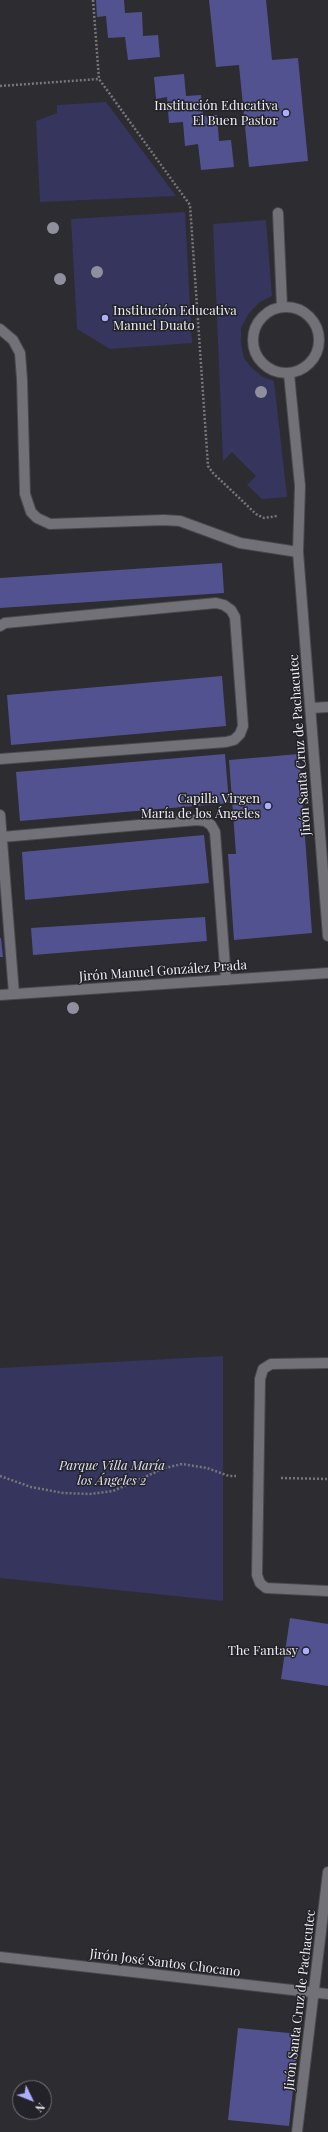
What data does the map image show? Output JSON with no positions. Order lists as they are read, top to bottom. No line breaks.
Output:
{"streets":{"street":["Jirón Santa Cruz de Pachacutec","Jirón Manuel González Prada","Jirón José Santos Chocano"]},"crossings":[["Jirón Santa Cruz de Pachacutec","Jirón José Santos Chocano"]],"parks":["Parque Villa María los Ángeles 2"],"places":["Institución Educativa El Buen Pastor","Institución Educativa Manuel Duato","Capilla Virgen María de los Ángeles","The Fantasy"],"north":"bottom right"}
